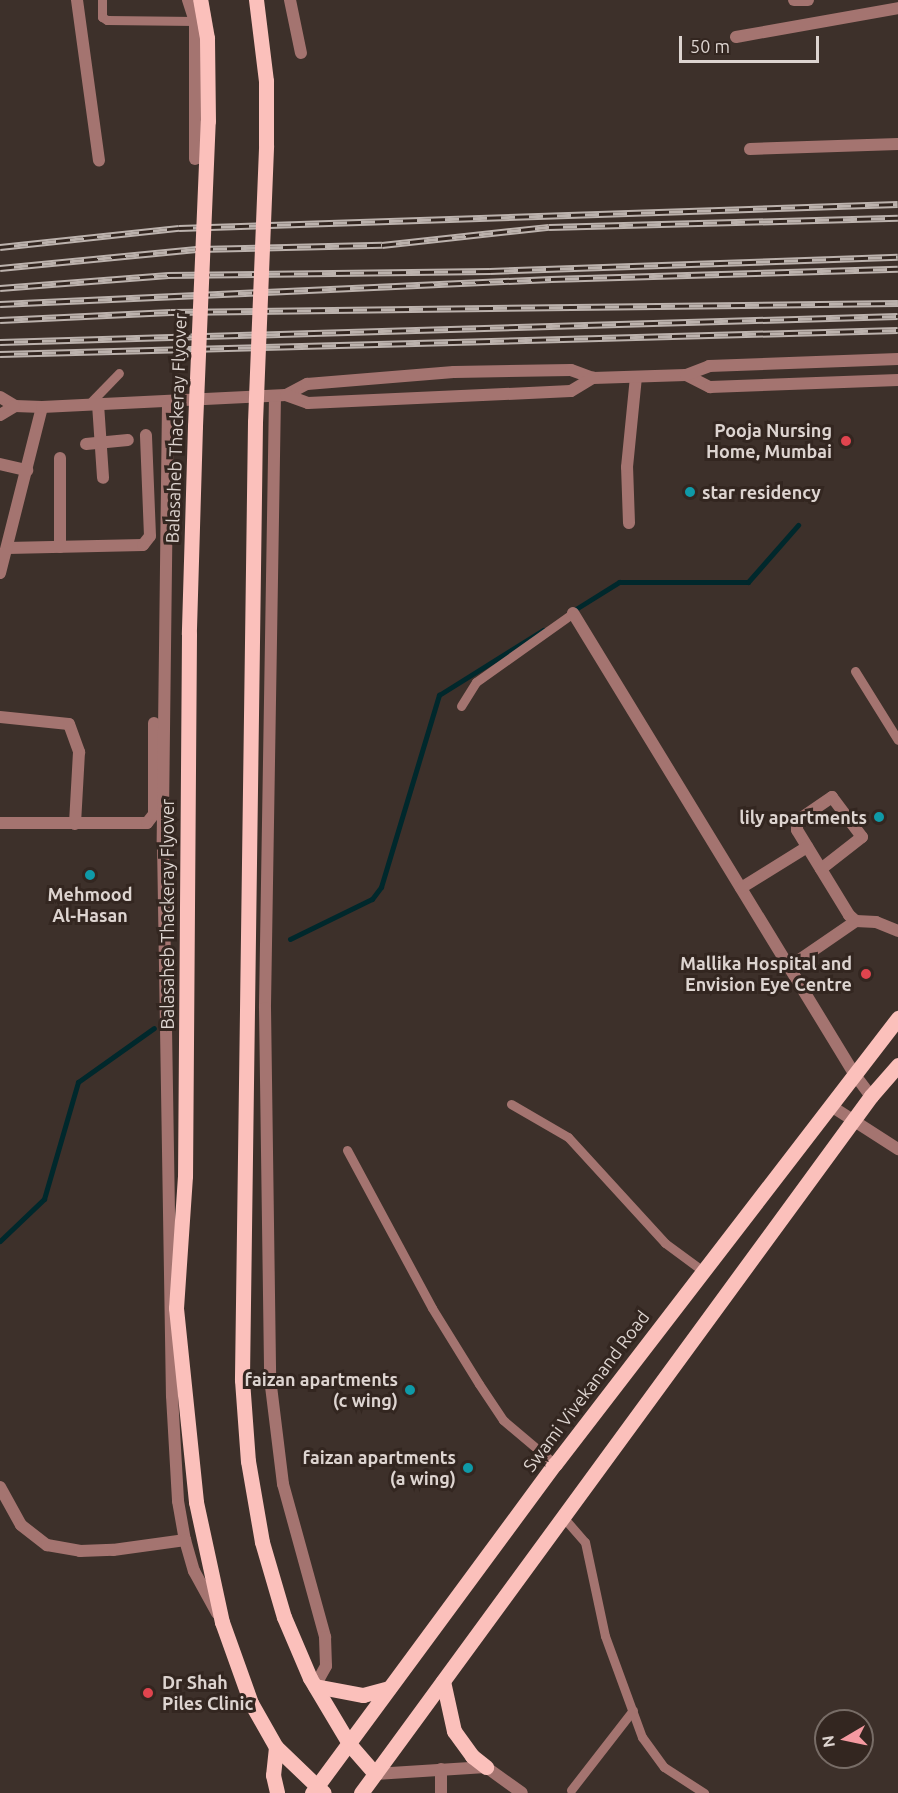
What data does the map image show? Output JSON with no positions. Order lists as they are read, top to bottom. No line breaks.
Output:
{"streets":{"main road":["Balasaheb Thackeray Flyover","Swami Vivekanand Road"]},"crossings":[["Balasaheb Thackeray Flyover","Swami Vivekanand Road"]],"places":["Pooja Nursing Home, Mumbai","star residency","lily apartments","Mehmood Al-Hasan","Mallika Hospital and Envision Eye Centre","faizan apartments (c wing)","faizan apartments (a wing)","Dr Shah Piles Clinic"],"scale_bar":"50 m","north":"left"}
